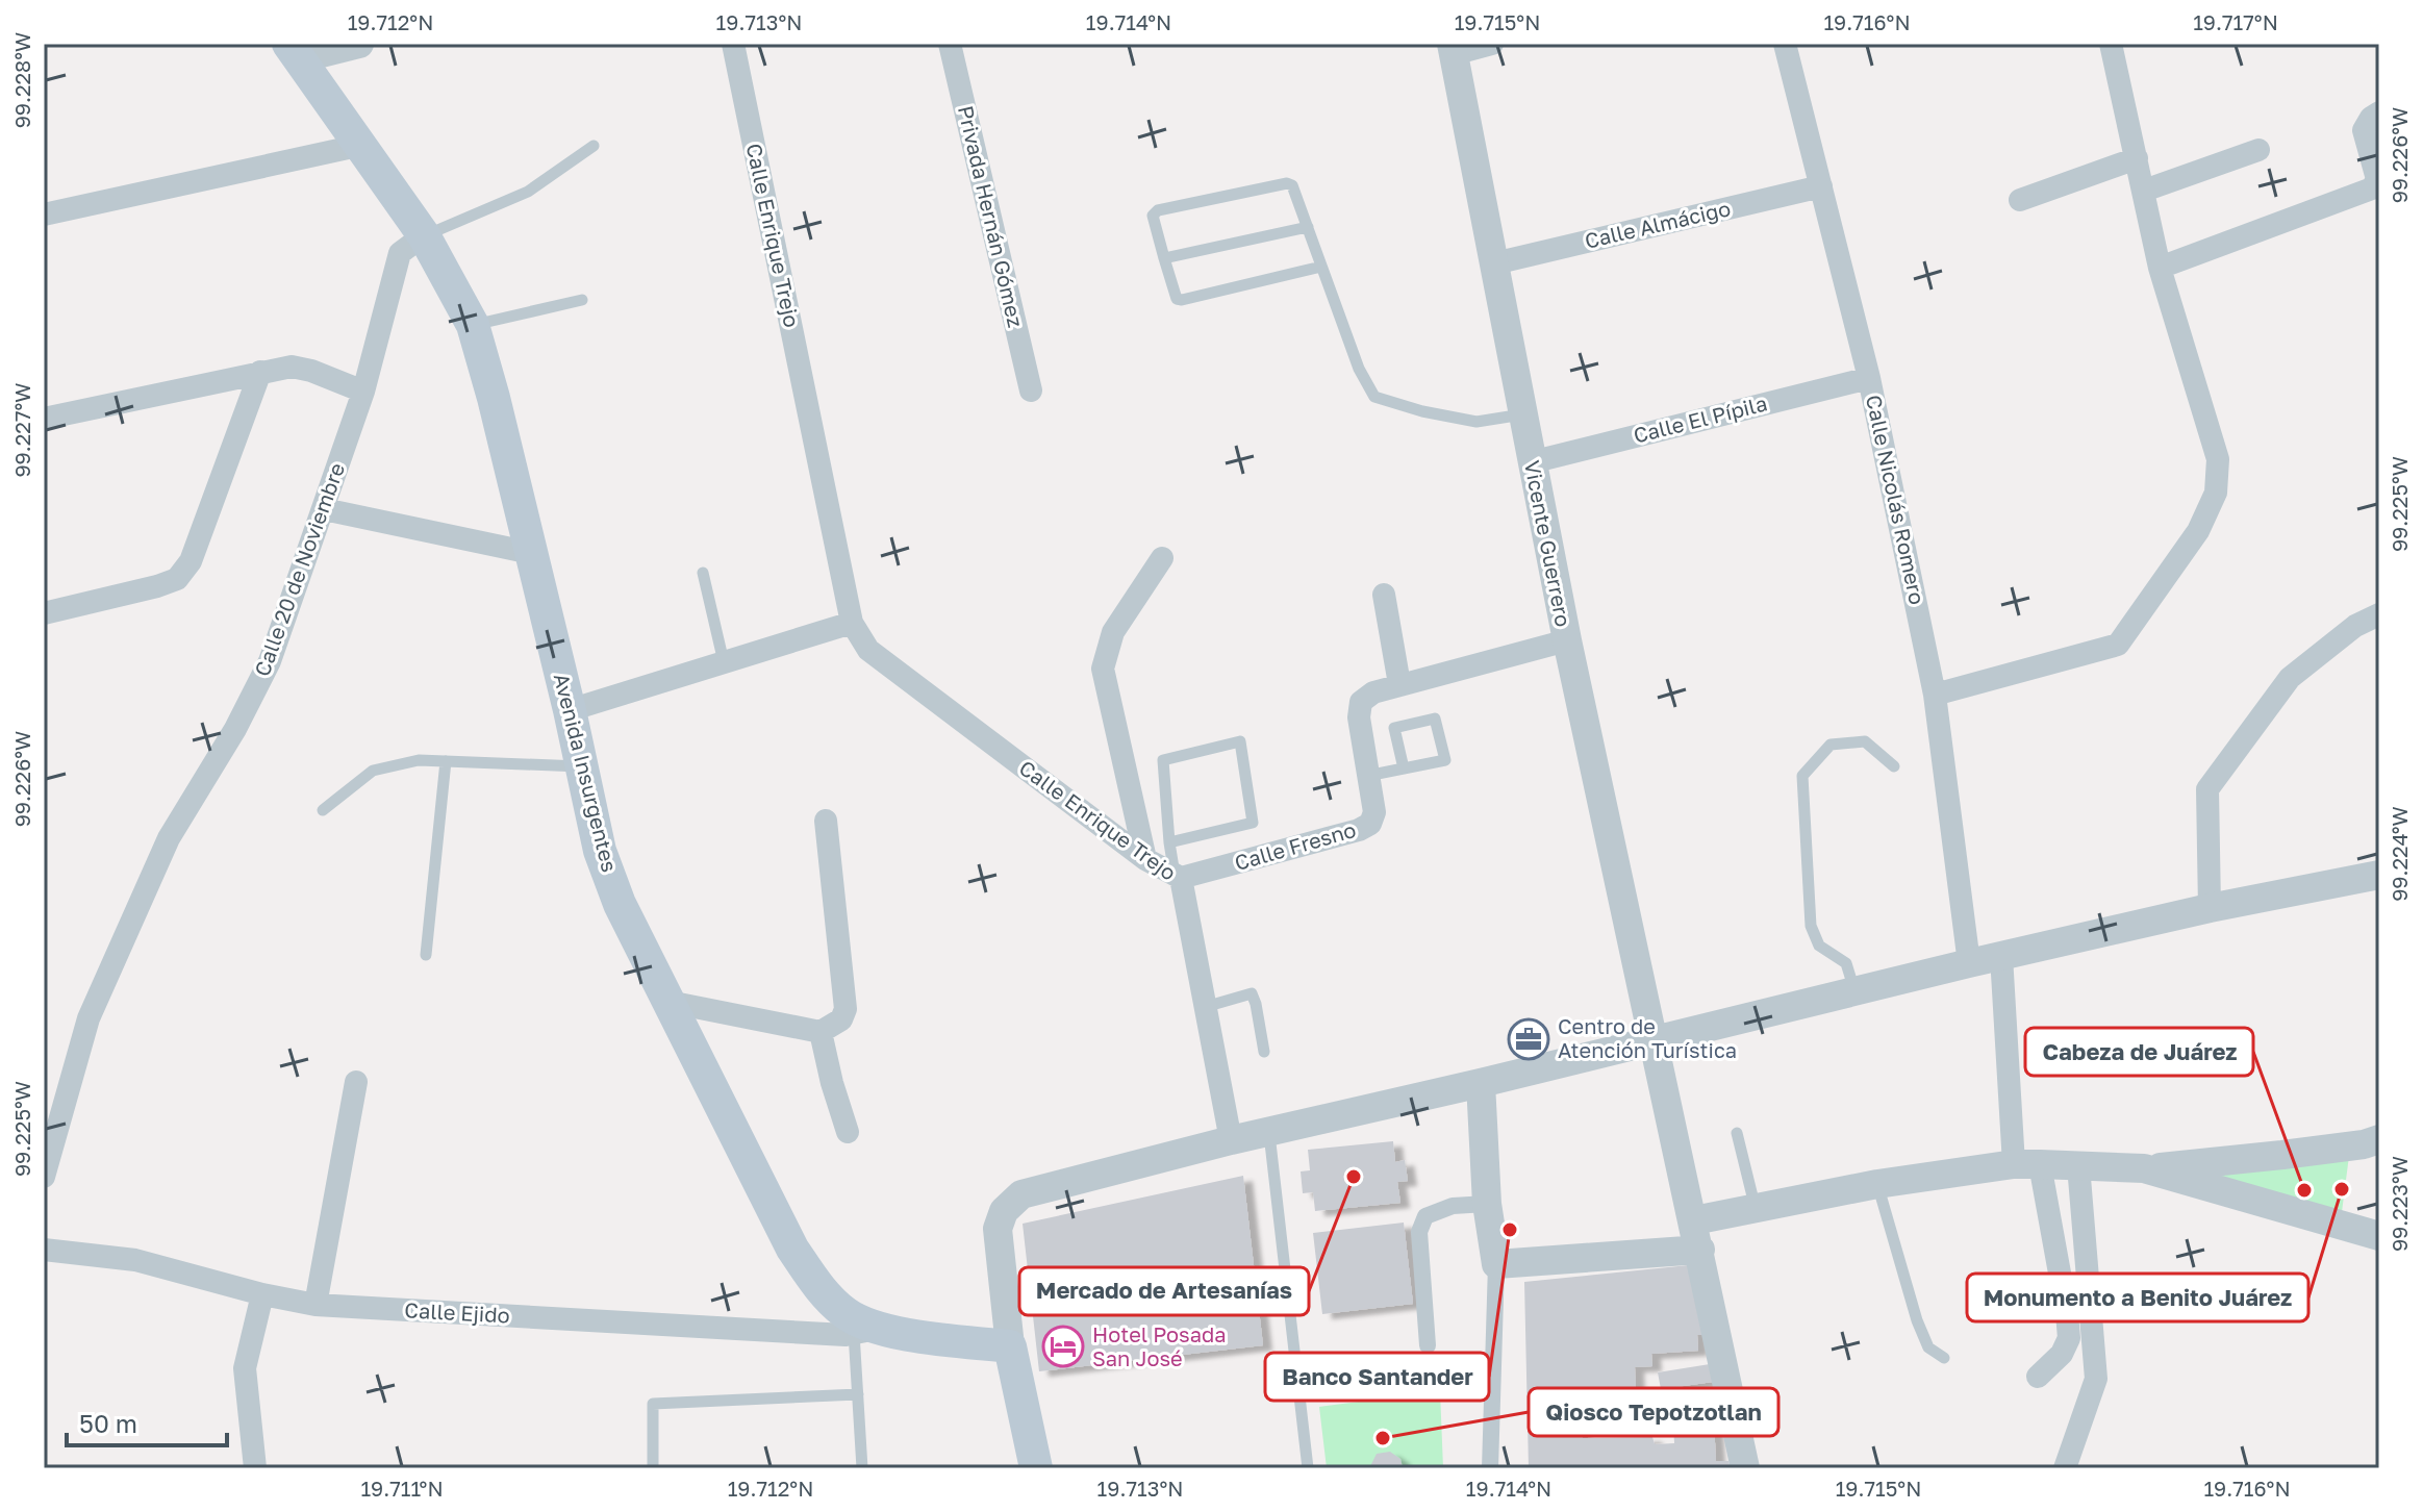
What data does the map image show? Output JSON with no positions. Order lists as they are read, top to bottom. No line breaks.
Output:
{"streets":{"main road":["Avenida Insurgentes"],"street":["Privada Hernán Gómez","Calle Almácigo","Calle Enrique Trejo","Calle El Pípila","Calle Nicolás Romero","Vicente Guerrero","Calle 20 de Noviembre","Calle Fresno","Calle Ejido"]},"crossings":[["Calle Almácigo","Calle Nicolás Romero"],["Calle Almácigo","Vicente Guerrero"],["Calle Enrique Trejo","Calle Fresno"],["Calle El Pípila","Calle Nicolás Romero"],["Calle El Pípila","Vicente Guerrero"],["Vicente Guerrero","Calle Fresno"],["Calle 20 de Noviembre","Avenida Insurgentes"],["Avenida Insurgentes","Calle Ejido"]],"places":{"office":["Centro de Atención Turística"],"other":["Mercado de Artesanías","Monumento a Benito Juárez","Cabeza de Juárez","Banco Santander","Qiosco Tepotzotlan"],"hotel":["Hotel Posada San José"]},"scale_bar":"50 m","coordinates":["19.712°N","19.713°N","19.714°N","19.715°N","19.716°N","19.717°N","99.228°W","99.226°W","99.227°W","99.225°W","99.224°W","99.223°W","19.711°N"]}
